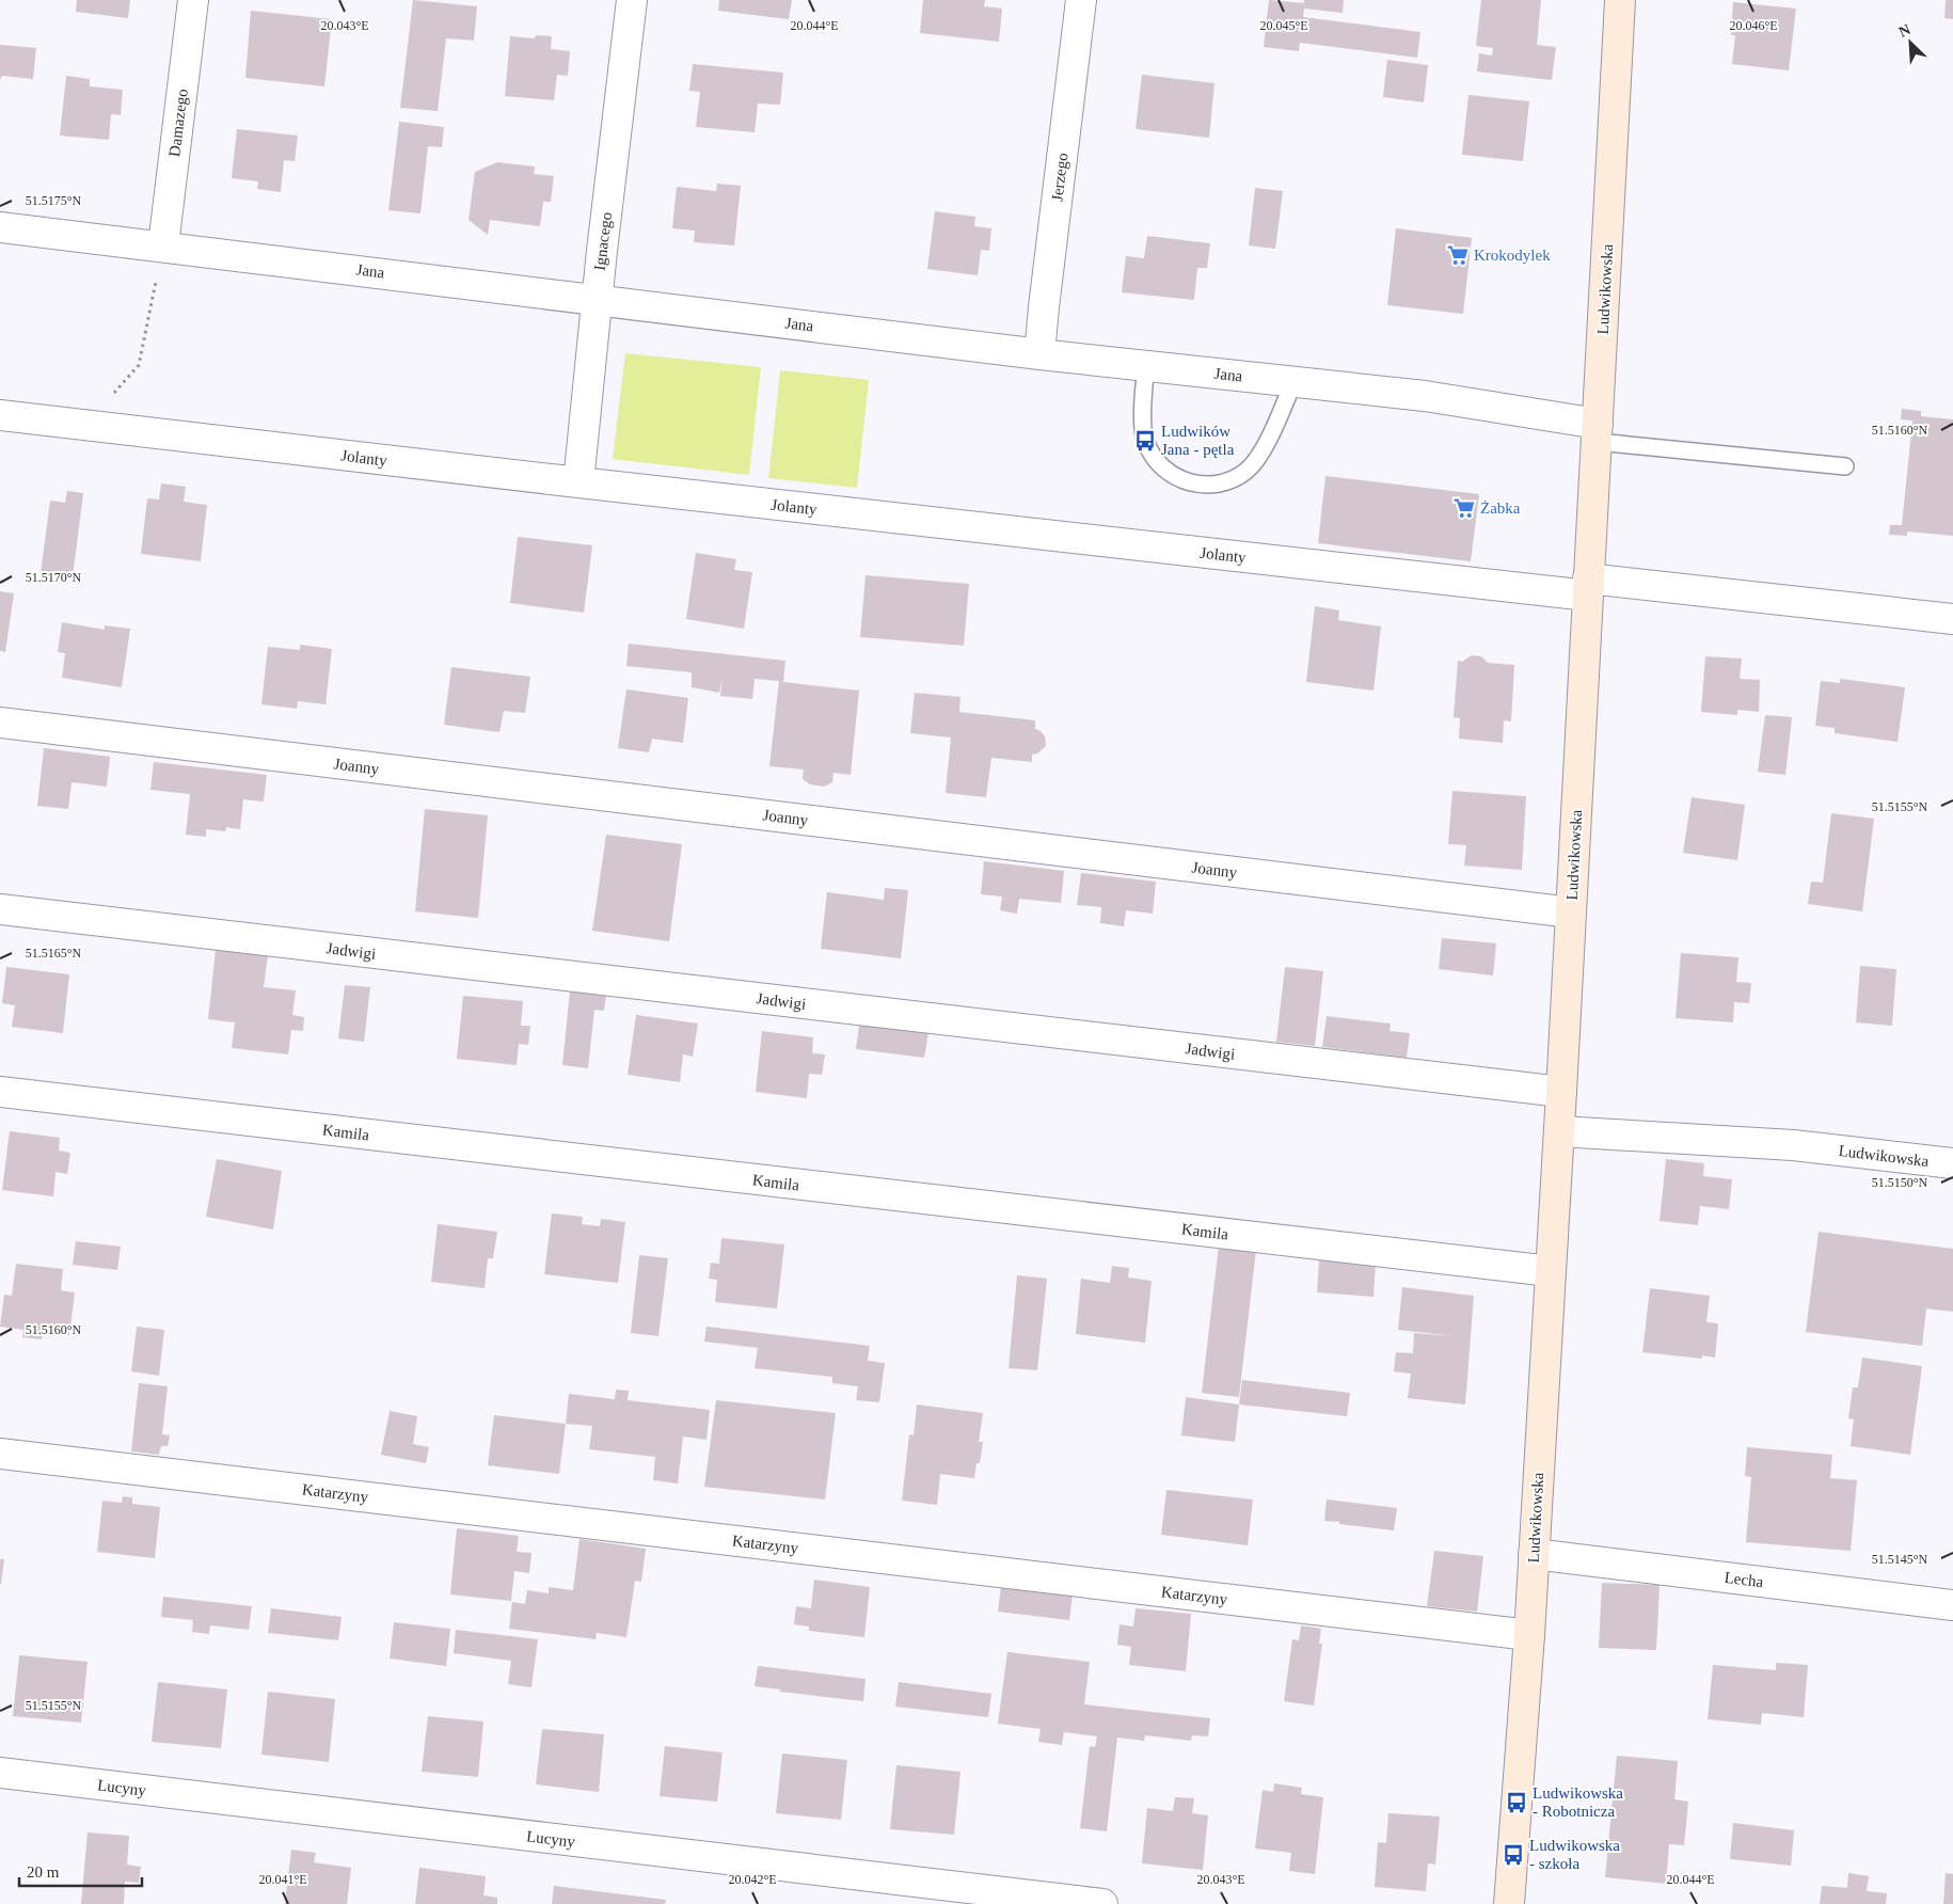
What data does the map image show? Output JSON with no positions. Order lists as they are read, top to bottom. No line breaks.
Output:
{"streets":{"street":["Damazego","Jerzego","Ignacego","Jana","Ludwikowska","Jolanty","Joanny","Jadwigi","Kamila","Katarzyny","Lecha","Lucyny"]},"crossings":[["Damazego","Jana"],["Jerzego","Jana"],["Ignacego","Jana"],["Ignacego","Jolanty"],["Jana","Ludwikowska"],["Ludwikowska","Jolanty"],["Ludwikowska","Joanny"],["Ludwikowska","Jadwigi"],["Ludwikowska","Kamila"],["Ludwikowska","Katarzyny"],["Ludwikowska","Lecha"]],"places":{"supermarket":["Krokodylek","Żabka"],"bus stop":["Ludwików Jana - pętla","Ludwikowska - Robotnicza","Ludwikowska - szkoła"]},"scale_bar":"20 m","north":"top left","coordinates":["20.043°E","20.044°E","20.045°E","20.046°E","51.5175°N","51.5160°N","51.5170°N","51.5155°N","51.5165°N","51.5150°N","51.5145°N","20.041°E","20.042°E"]}
